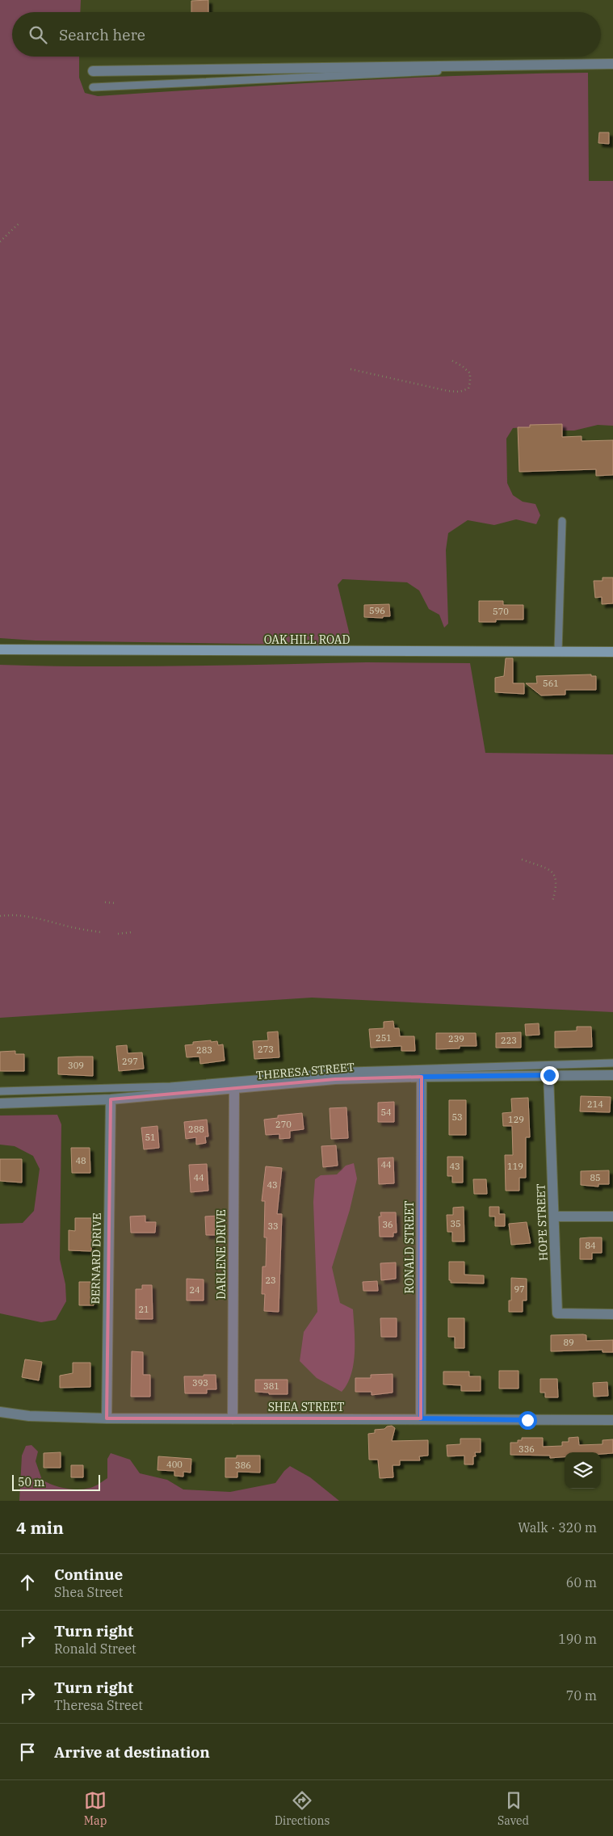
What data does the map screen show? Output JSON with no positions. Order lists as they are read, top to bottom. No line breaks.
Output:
{"streets":{"street":["OAK HILL ROAD","THERESA STREET","HOPE STREET","RONALD STREET","DARLENE DRIVE","BERNARD DRIVE","SHEA STREET"]},"crossings":[["THERESA STREET","HOPE STREET"],["THERESA STREET","RONALD STREET"],["THERESA STREET","DARLENE DRIVE"],["THERESA STREET","BERNARD DRIVE"],["RONALD STREET","SHEA STREET"],["DARLENE DRIVE","SHEA STREET"],["BERNARD DRIVE","SHEA STREET"]],"house_numbers":["596","570","561","251","239","223","273","283","297","309","214","54","53","129","270","288","51","48","44","43","119","44","85","43","35","36","33","84","23","97","24","21","89","393","381","336","400","386"],"scale_bar":"50 m","page":{"search":"Search here","scale":"50 m","heading":["4 min","Walk · 320 m"],"list":[["Continue","Shea Street","60 m"],["Turn right","Ronald Street","190 m"],["Turn right","Theresa Street","70 m"],"Arrive at destination"],"nav":["Map","Directions","Saved"]}}
